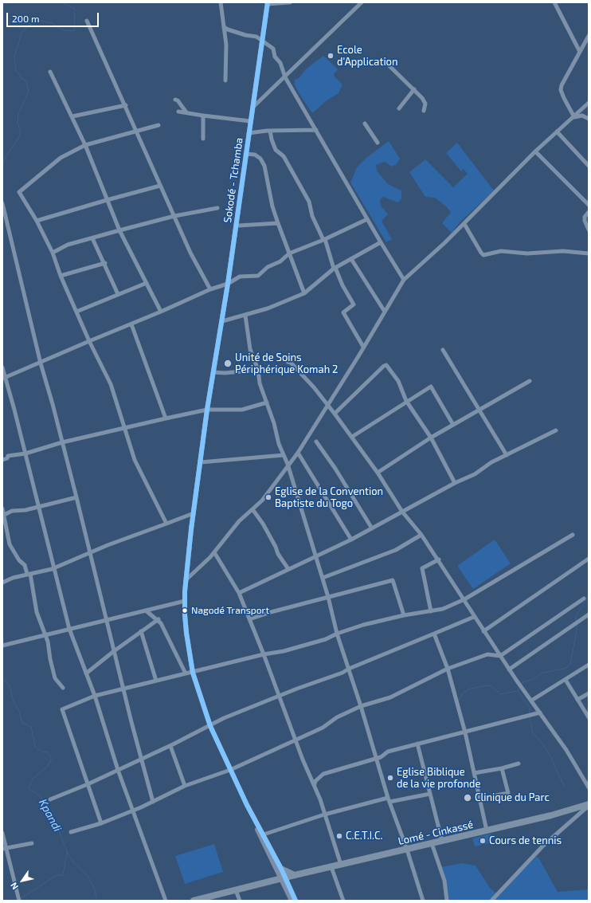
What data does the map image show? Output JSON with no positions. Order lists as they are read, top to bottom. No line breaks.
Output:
{"streets":{"highway":["Lomé - Cinkassé"],"main road":["Sokodé - Tchamba"]},"crossings":[["Sokodé - Tchamba","Lomé - Cinkassé"]],"water":["Kpandi"],"places":["Ecole d'Application","Unité de Soins Périphérique Komah 2","Eglise de la Convention Baptiste du Togo","Nagodé Transport","Eglise Biblique de la vie profonde","Clinique du Parc","C.E.T.I.C.","Cours de tennis"],"scale_bar":"200 m","north":"bottom left"}
